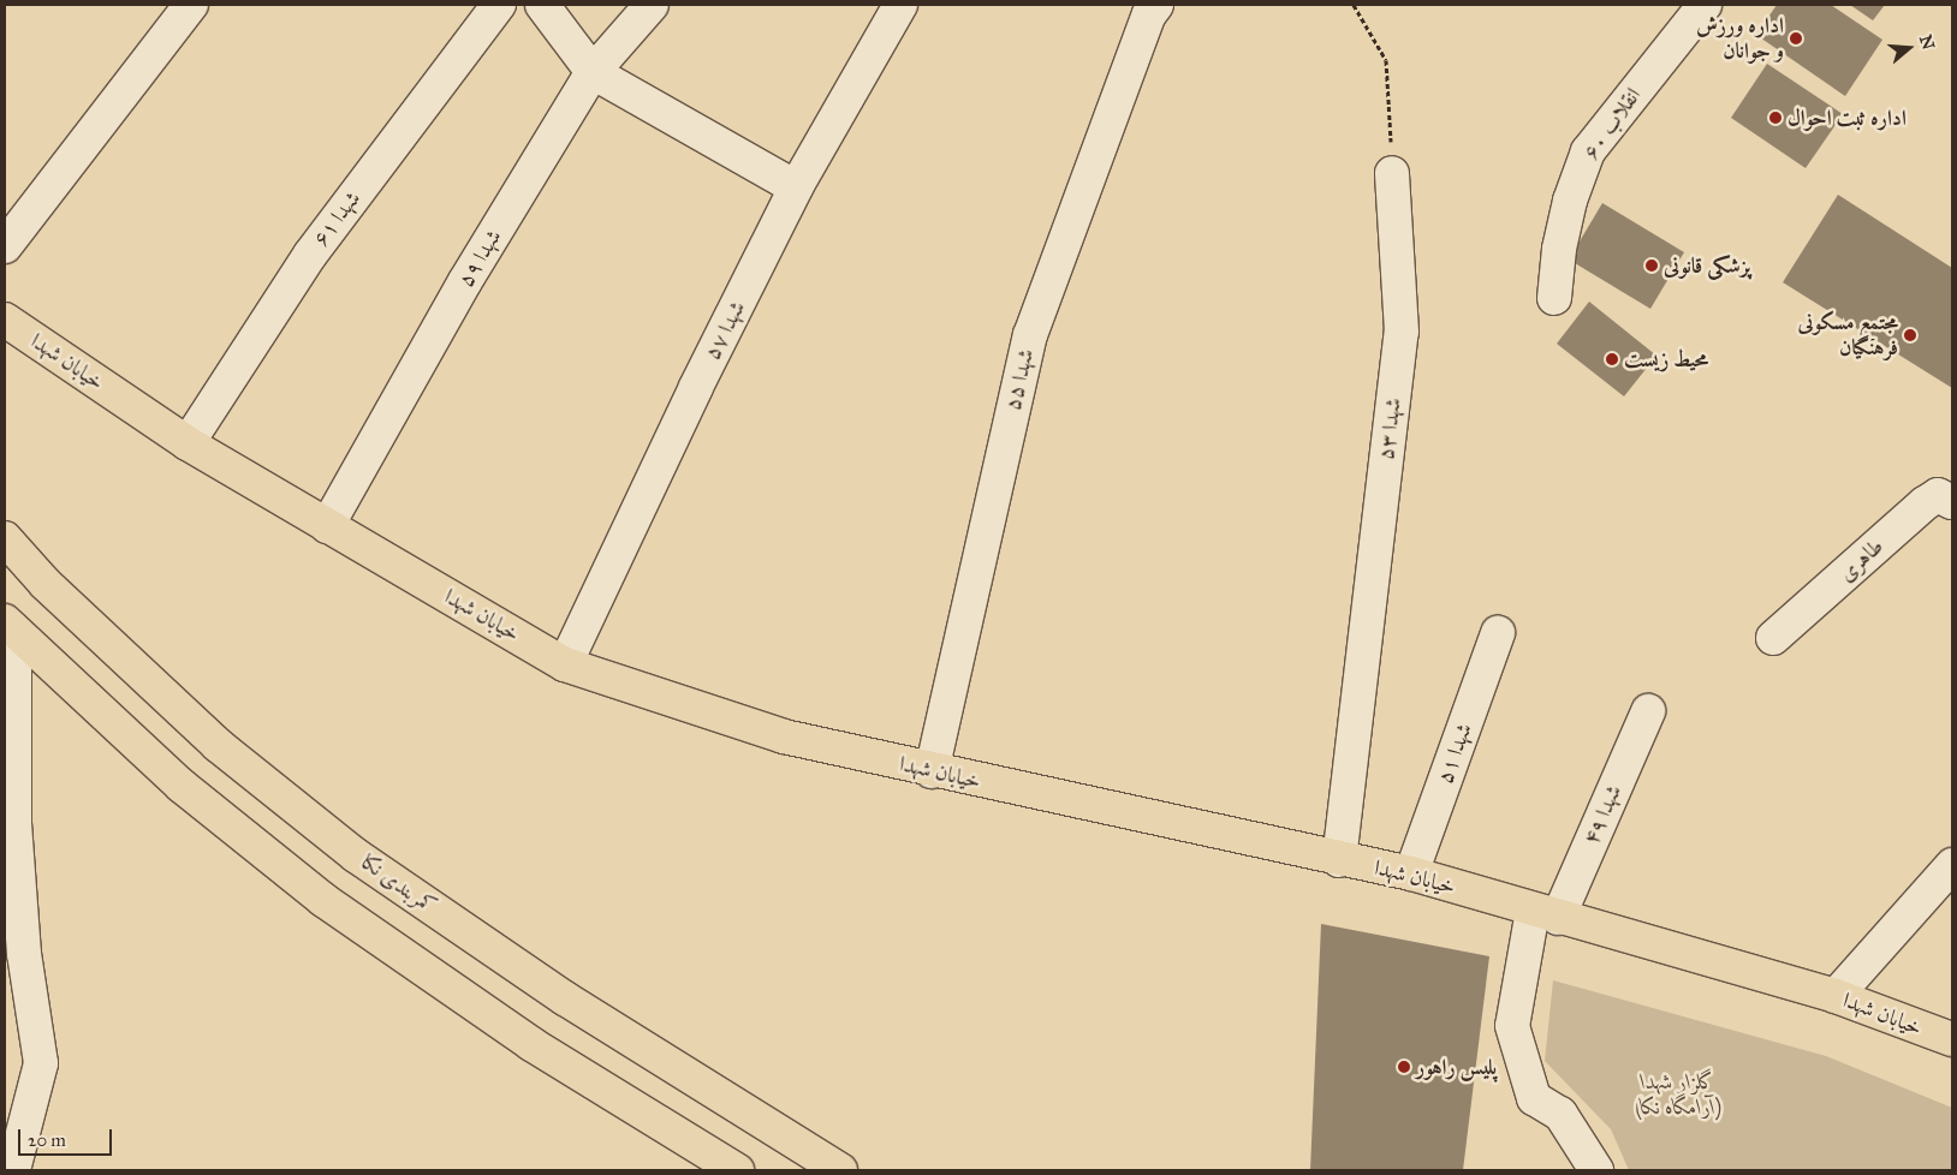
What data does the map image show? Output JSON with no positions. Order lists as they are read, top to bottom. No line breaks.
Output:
{"streets":{"main road":["خیابان شهدا","کمربندی نکا"],"street":["انقلاب ۶۰","شهدا ۶۱","شهدا ۵۹","شهدا ۵۷","شهدا ۵۵","شهدا ۵۳","طاهری","شهدا ۵۱","شهدا ۴۹"]},"crossings":[["شهدا ۶۱","خیابان شهدا"],["شهدا ۵۹","خیابان شهدا"],["شهدا ۵۷","خیابان شهدا"],["خیابان شهدا","شهدا ۵۵"],["خیابان شهدا","شهدا ۵۳"],["خیابان شهدا","شهدا ۵۱"],["خیابان شهدا","شهدا ۴۹"]],"parks":["گلزار شهدا (آرامگاه نکا)"],"places":["اداره ورزش و جوانان","اداره ثبت احوال","پزشکی قانونی","مجتمع مسکونی فرهنگیان","محیط زیست","پلیس راهور"],"scale_bar":"20 m","north":"right"}
